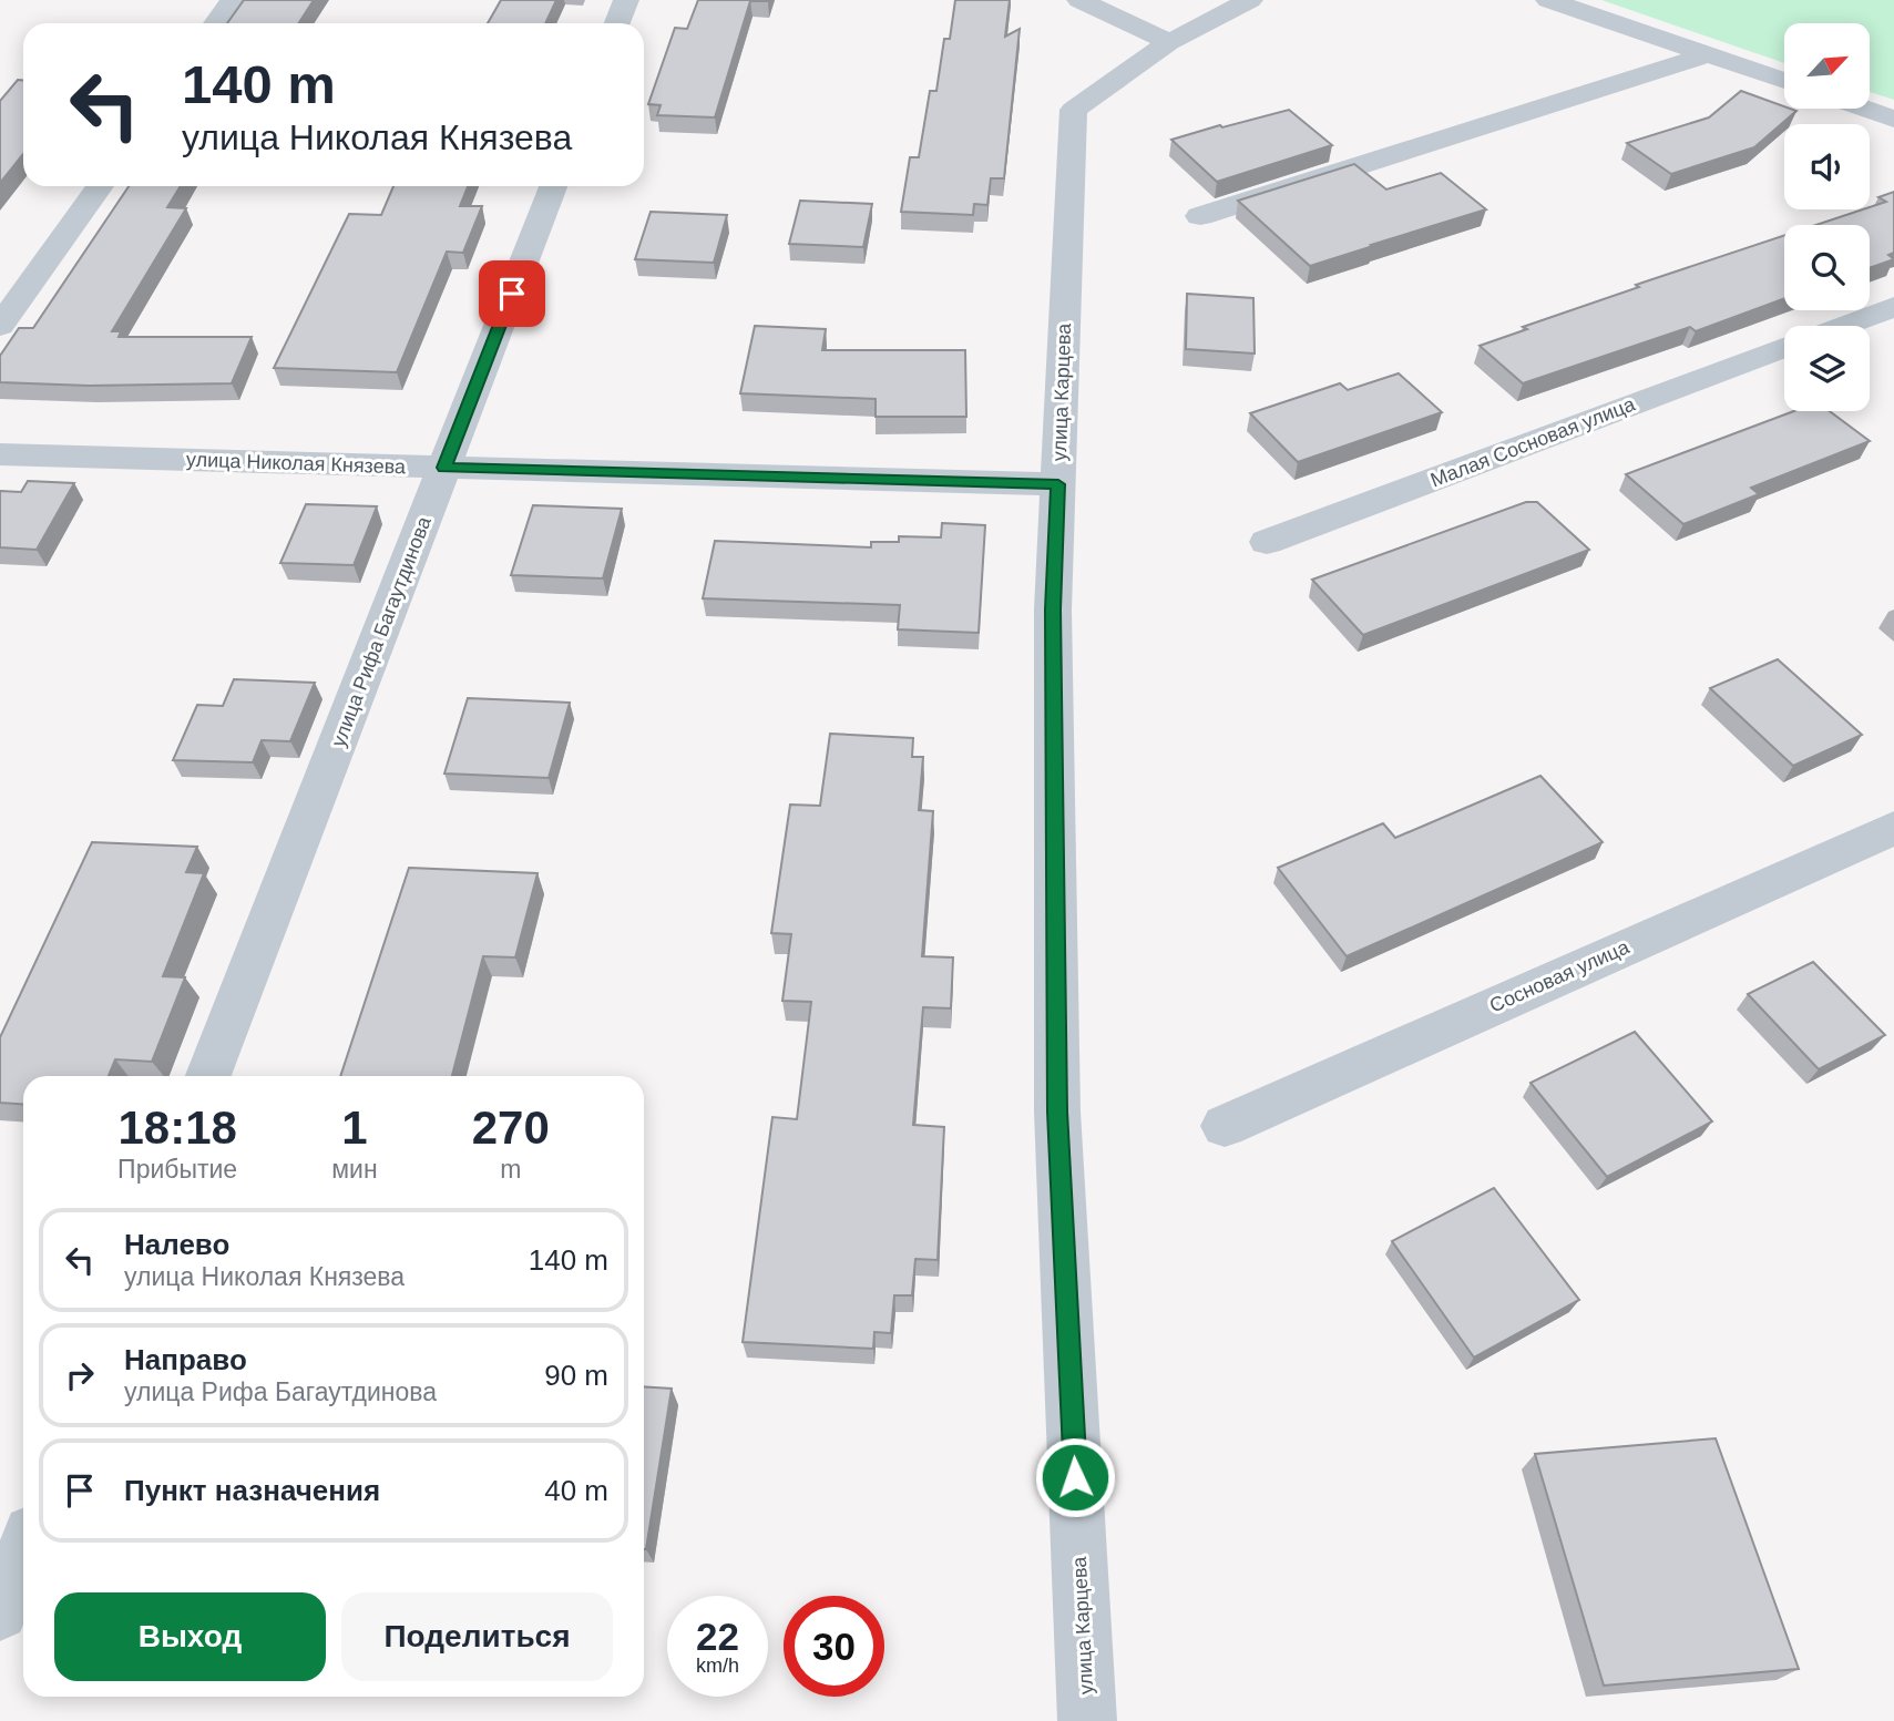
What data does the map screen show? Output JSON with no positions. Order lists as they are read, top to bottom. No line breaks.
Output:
{"streets":{"street":["улица Карцева","Малая Сосновая улица","улица Николая Князева","улица Рифа Багаутдинова","Сосновая улица"]},"crossings":[["улица Карцева","улица Николая Князева"],["улица Николая Князева","улица Рифа Багаутдинова"]],"north":"top right","page":{"turn":["140 m","улица Николая Князева"],"eta":["18:18","Прибытие","1","мин","270","m"],"list":[{"name":"Налево","note":"улица Николая Князева","value":"140 m"},{"name":"Направо","note":"улица Рифа Багаутдинова","value":"90 m"},{"name":"Пункт назначения","value":"40 m"}],"buttons":["Выход","Поделиться"],"speed":"22 km/h","limit":"30"}}
